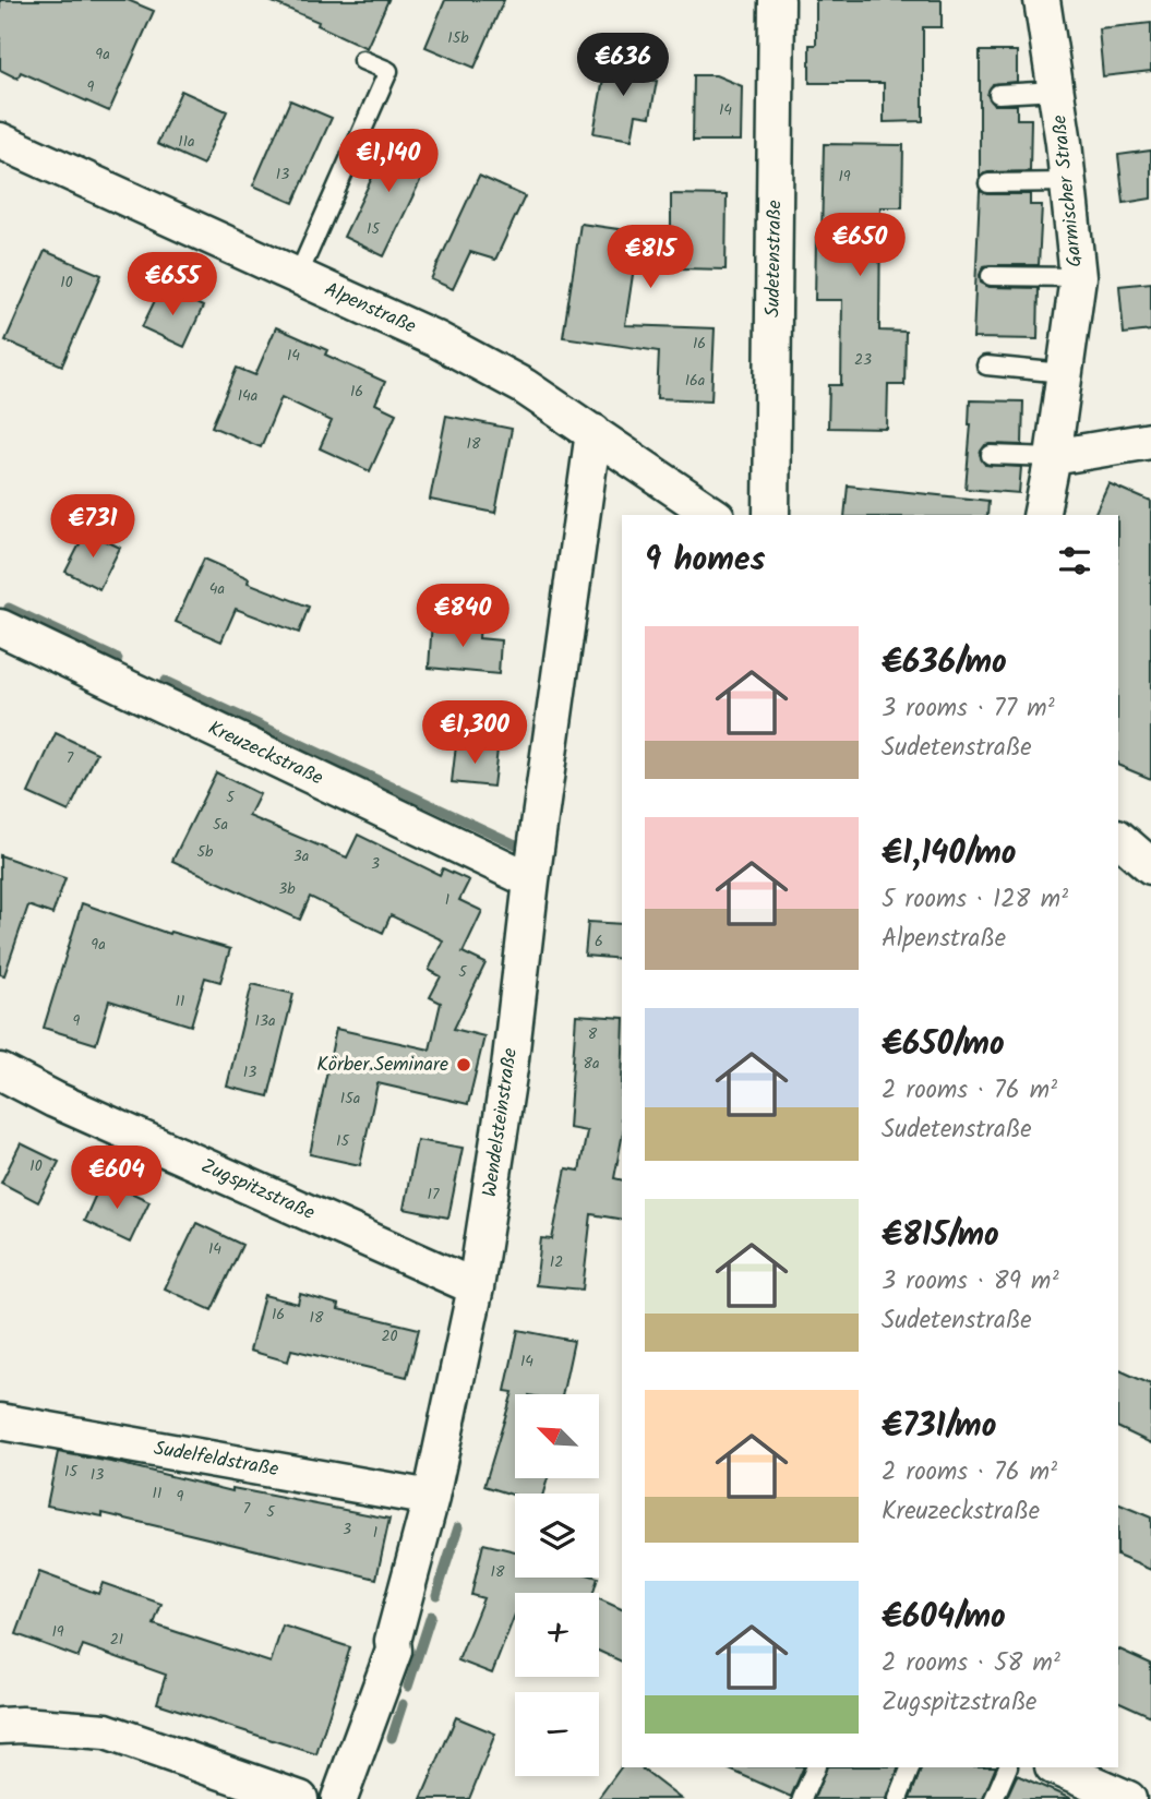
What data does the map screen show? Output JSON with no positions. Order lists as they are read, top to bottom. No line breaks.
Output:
{"streets":{"street":["Garmischer Straße","Sudetenstraße","Alpenstraße","Kreuzeckstraße","Wendelsteinstraße","Zugspitzstraße","Sudelfeldstraße"]},"crossings":[["Alpenstraße","Wendelsteinstraße"],["Kreuzeckstraße","Wendelsteinstraße"],["Wendelsteinstraße","Zugspitzstraße"],["Wendelsteinstraße","Sudelfeldstraße"]],"places":["Körber.Seminare"],"house_numbers":["15b","9a","9","14","11a","13","19","15","10","16","14","23","16a","16","14a","18","4a","7","5","5a","5b","3a","3","3b","1","6","9a","5","11","9","13a","8","8a","13","15a","15","10","17","14","12","16","18","20","14","15","13","11","9","7","5","3","1","18","19","21"],"north":"top left","page":{"price":["€636","€1,140","€650","€815","€655","€731","€840","€1,300","€604"],"heading":"9 homes","list":[{"name":"€636/mo","note":"3 rooms · 77 m² · Sudetenstraße"},{"name":"€1,140/mo","note":"5 rooms · 128 m² · Alpenstraße"},{"name":"€650/mo","note":"2 rooms · 76 m² · Sudetenstraße"},{"name":"€815/mo","note":"3 rooms · 89 m² · Sudetenstraße"},{"name":"€731/mo","note":"2 rooms · 76 m² · Kreuzeckstraße"},{"name":"€604/mo","note":"2 rooms · 58 m² · Zugspitzstraße"}],"map_buttons":["+","−"]}}
